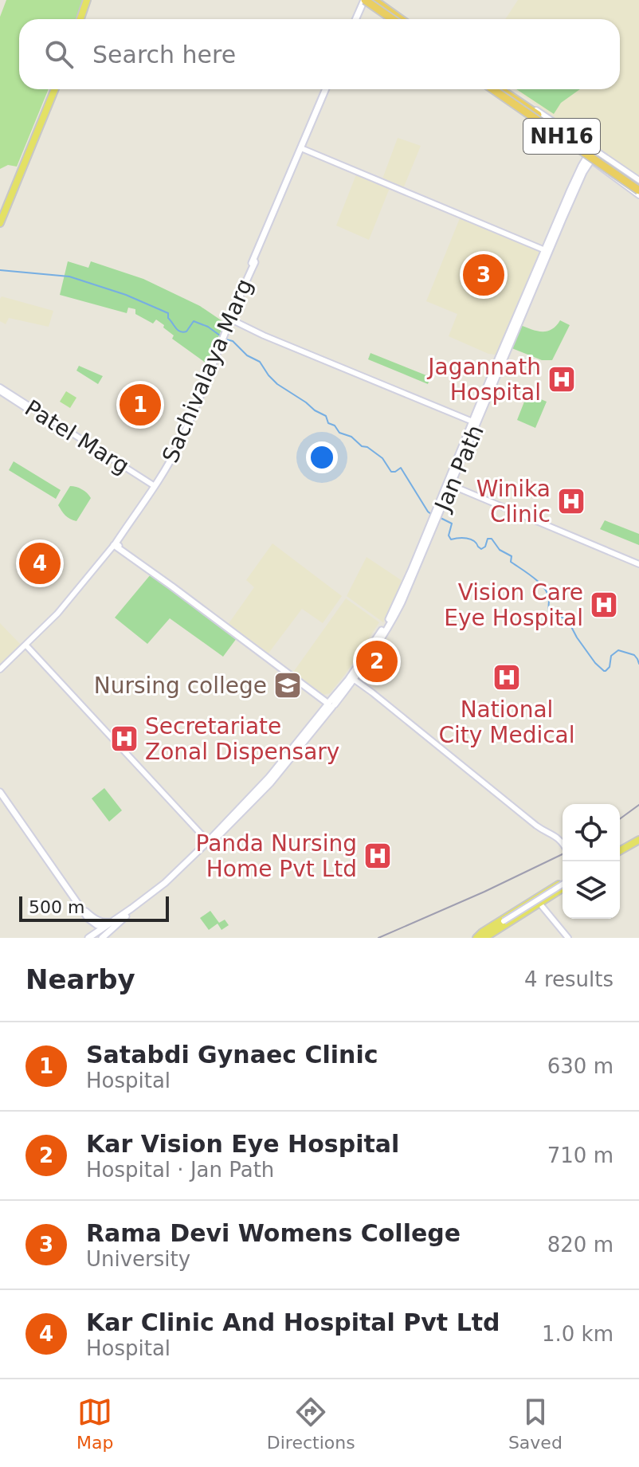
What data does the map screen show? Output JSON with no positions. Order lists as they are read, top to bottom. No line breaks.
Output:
{"streets":{"highway":["NH16"],"main road":["Sachivalaya Marg","Jan Path"],"street":["Patel Marg"]},"crossings":[["Sachivalaya Marg","Patel Marg"]],"places":{"hospital":["Jagannath Hospital","Winika Clinic","Vision Care Eye Hospital","National City Medical","Secretariate Zonal Dispensary","Panda Nursing Home Pvt Ltd"],"school or university":["Nursing college"]},"scale_bar":"500 m","page":{"search":"Search here","pins":["3","1","4","2"],"scale":"500 m","heading":["Nearby","4 results"],"list":[{"mark":"1","name":"Satabdi Gynaec Clinic","note":"Hospital","value":"630 m"},{"mark":"2","name":"Kar Vision Eye Hospital","note":"Hospital · Jan Path","value":"710 m"},{"mark":"3","name":"Rama Devi Womens College","note":"University","value":"820 m"},{"mark":"4","name":"Kar Clinic And Hospital Pvt Ltd","note":"Hospital","value":"1.0 km"}],"nav":["Map","Directions","Saved"]}}
